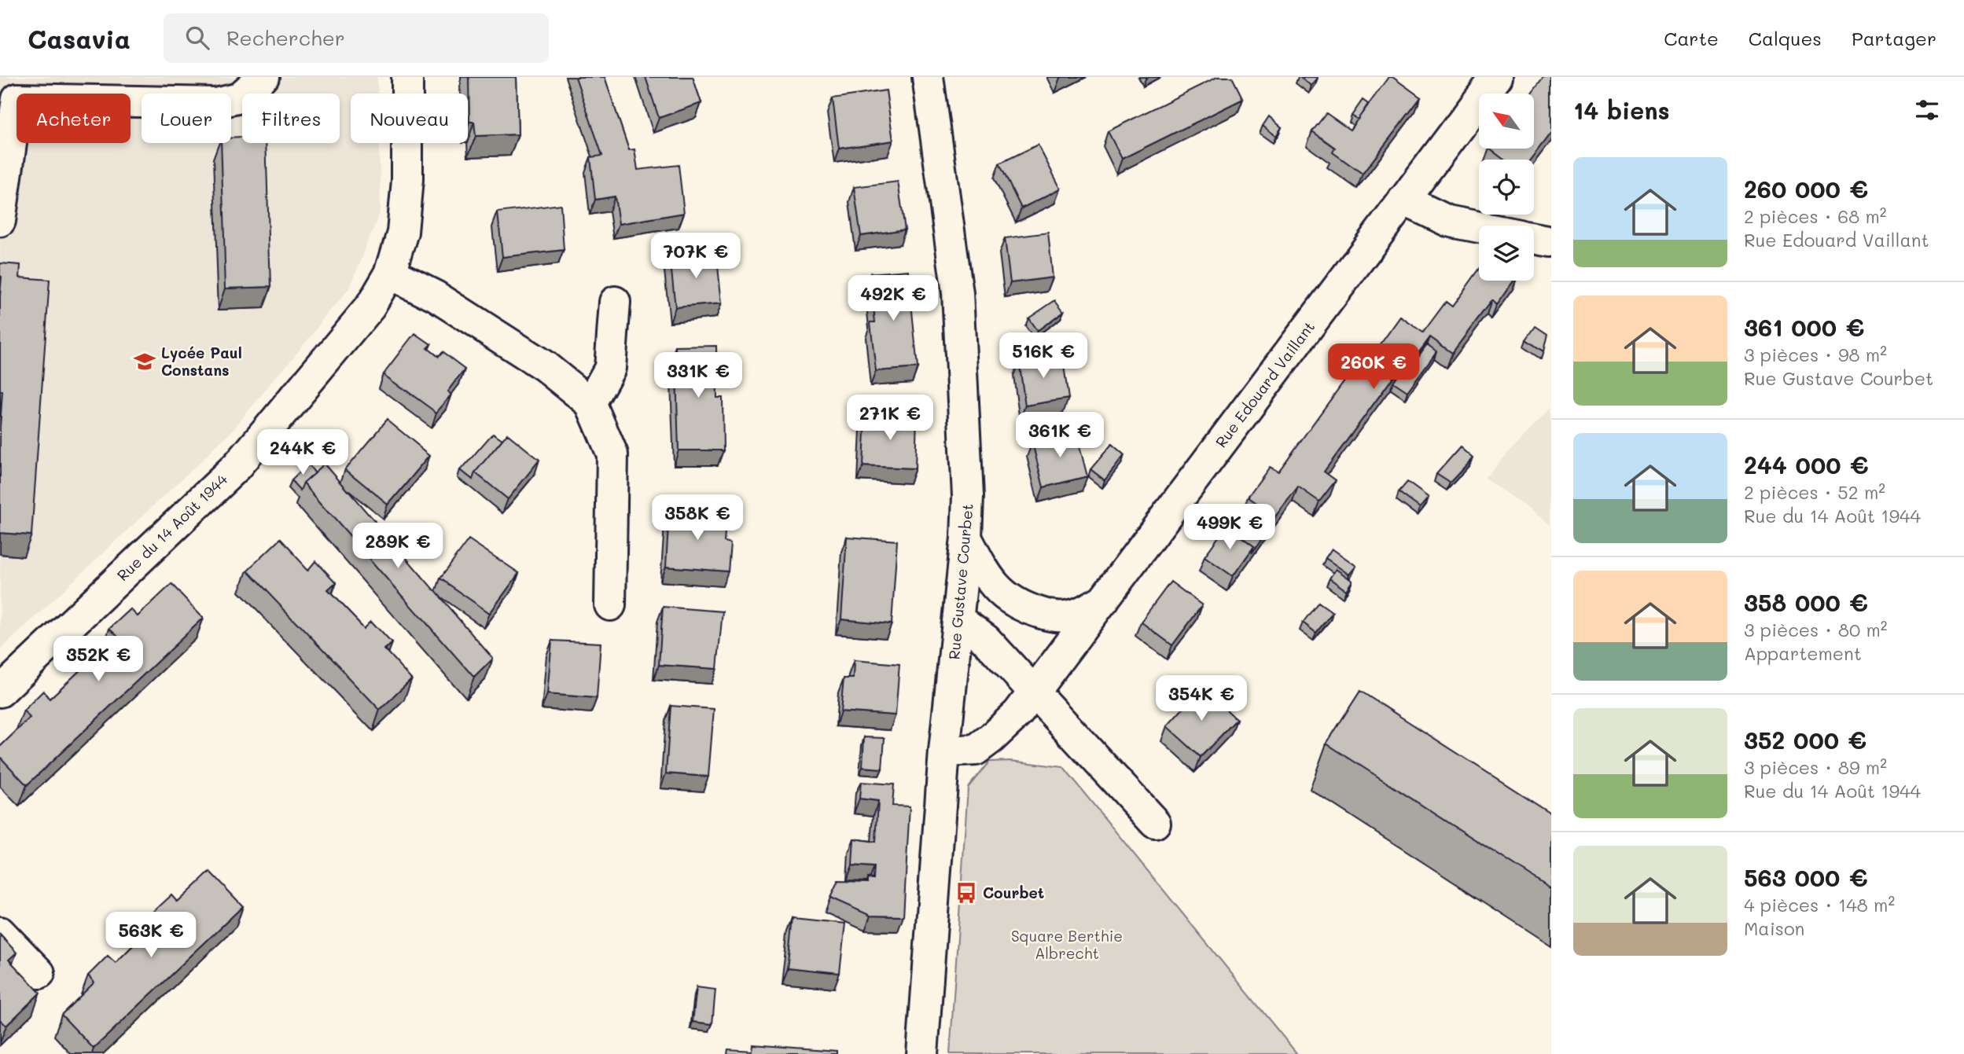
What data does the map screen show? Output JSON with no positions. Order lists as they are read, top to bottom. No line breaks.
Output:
{"streets":{"street":["Rue Edouard Vaillant","Rue du 14 Août 1944","Rue Gustave Courbet"]},"crossings":[["Rue Edouard Vaillant","Rue Gustave Courbet"]],"parks":["Square Berthie Albrecht"],"places":{"school or university":["Lycée Paul Constans"],"bus stop":["Courbet"]},"north":"top left","page":{"header":"Casavia","search":"Rechercher","nav":["Carte","Calques","Partager"],"heading":"14 biens","chip":["Acheter","Louer","Filtres","Nouveau"],"list":[{"name":"260 000 €","note":"2 pièces · 68 m² · Rue Edouard Vaillant"},{"name":"361 000 €","note":"3 pièces · 98 m² · Rue Gustave Courbet"},{"name":"244 000 €","note":"2 pièces · 52 m² · Rue du 14 Août 1944"},{"name":"358 000 €","note":"3 pièces · 80 m² · Appartement"},{"name":"352 000 €","note":"3 pièces · 89 m² · Rue du 14 Août 1944"},{"name":"563 000 €","note":"4 pièces · 148 m² · Maison"}],"price":["707K €","492K €","516K €","260K €","331K €","271K €","361K €","244K €","358K €","499K €","289K €","352K €","354K €","563K €"]}}
